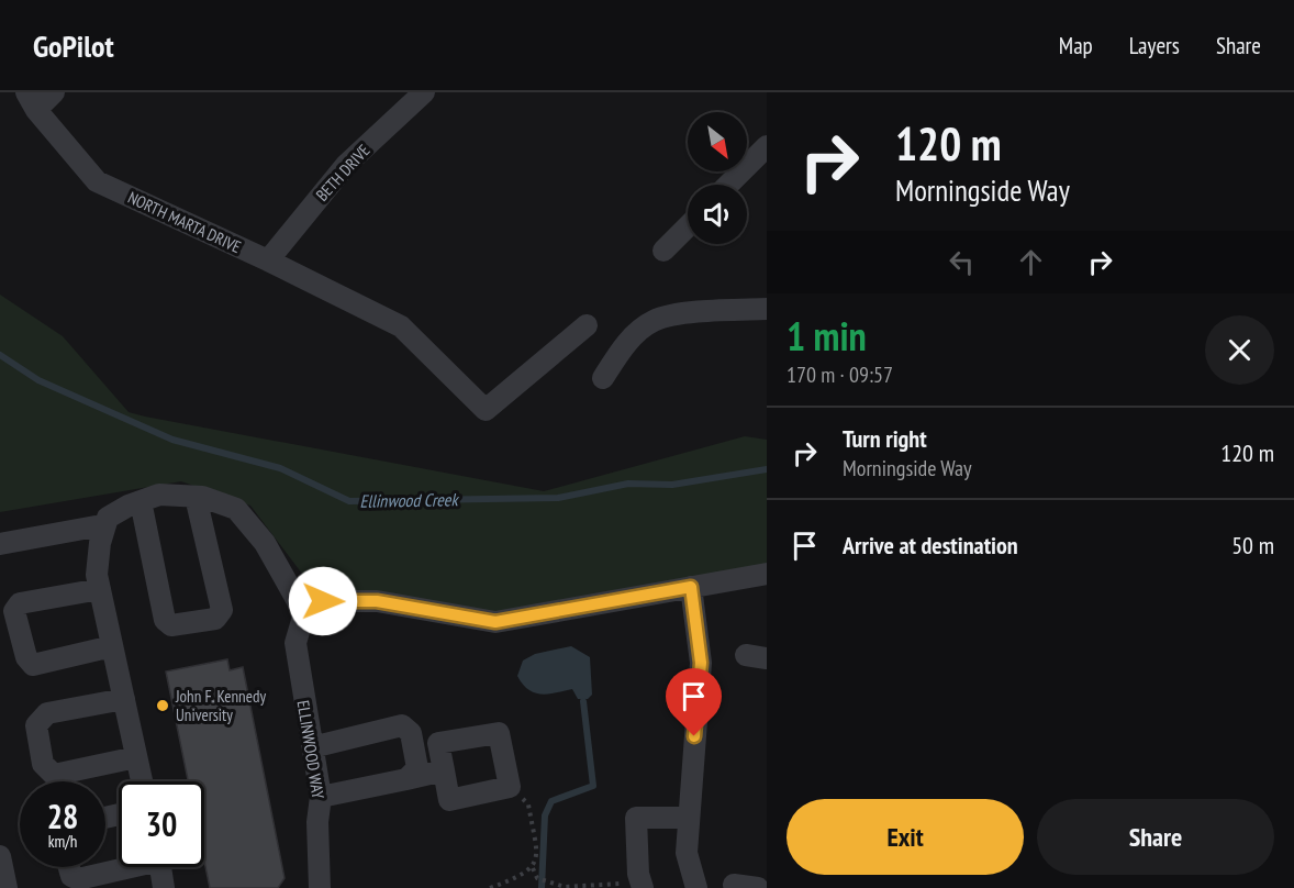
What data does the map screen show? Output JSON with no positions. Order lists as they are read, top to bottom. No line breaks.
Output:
{"streets":{"street":["BETH DRIVE","NORTH MARTA DRIVE","ELLINWOOD WAY"]},"crossings":[["BETH DRIVE","NORTH MARTA DRIVE"]],"water":["Ellinwood Creek"],"places":["John F. Kennedy University"],"north":"bottom right","page":{"header":"GoPilot","nav":["Map","Layers","Share"],"turn":["120 m","Morningside Way"],"heading":["1 min","170 m · 09:57"],"list":[{"name":"Turn right","note":"Morningside Way","value":"120 m"},{"name":"Arrive at destination","value":"50 m"}],"speed":"28 km/h","limit":"30","buttons":["Exit","Share"]}}
